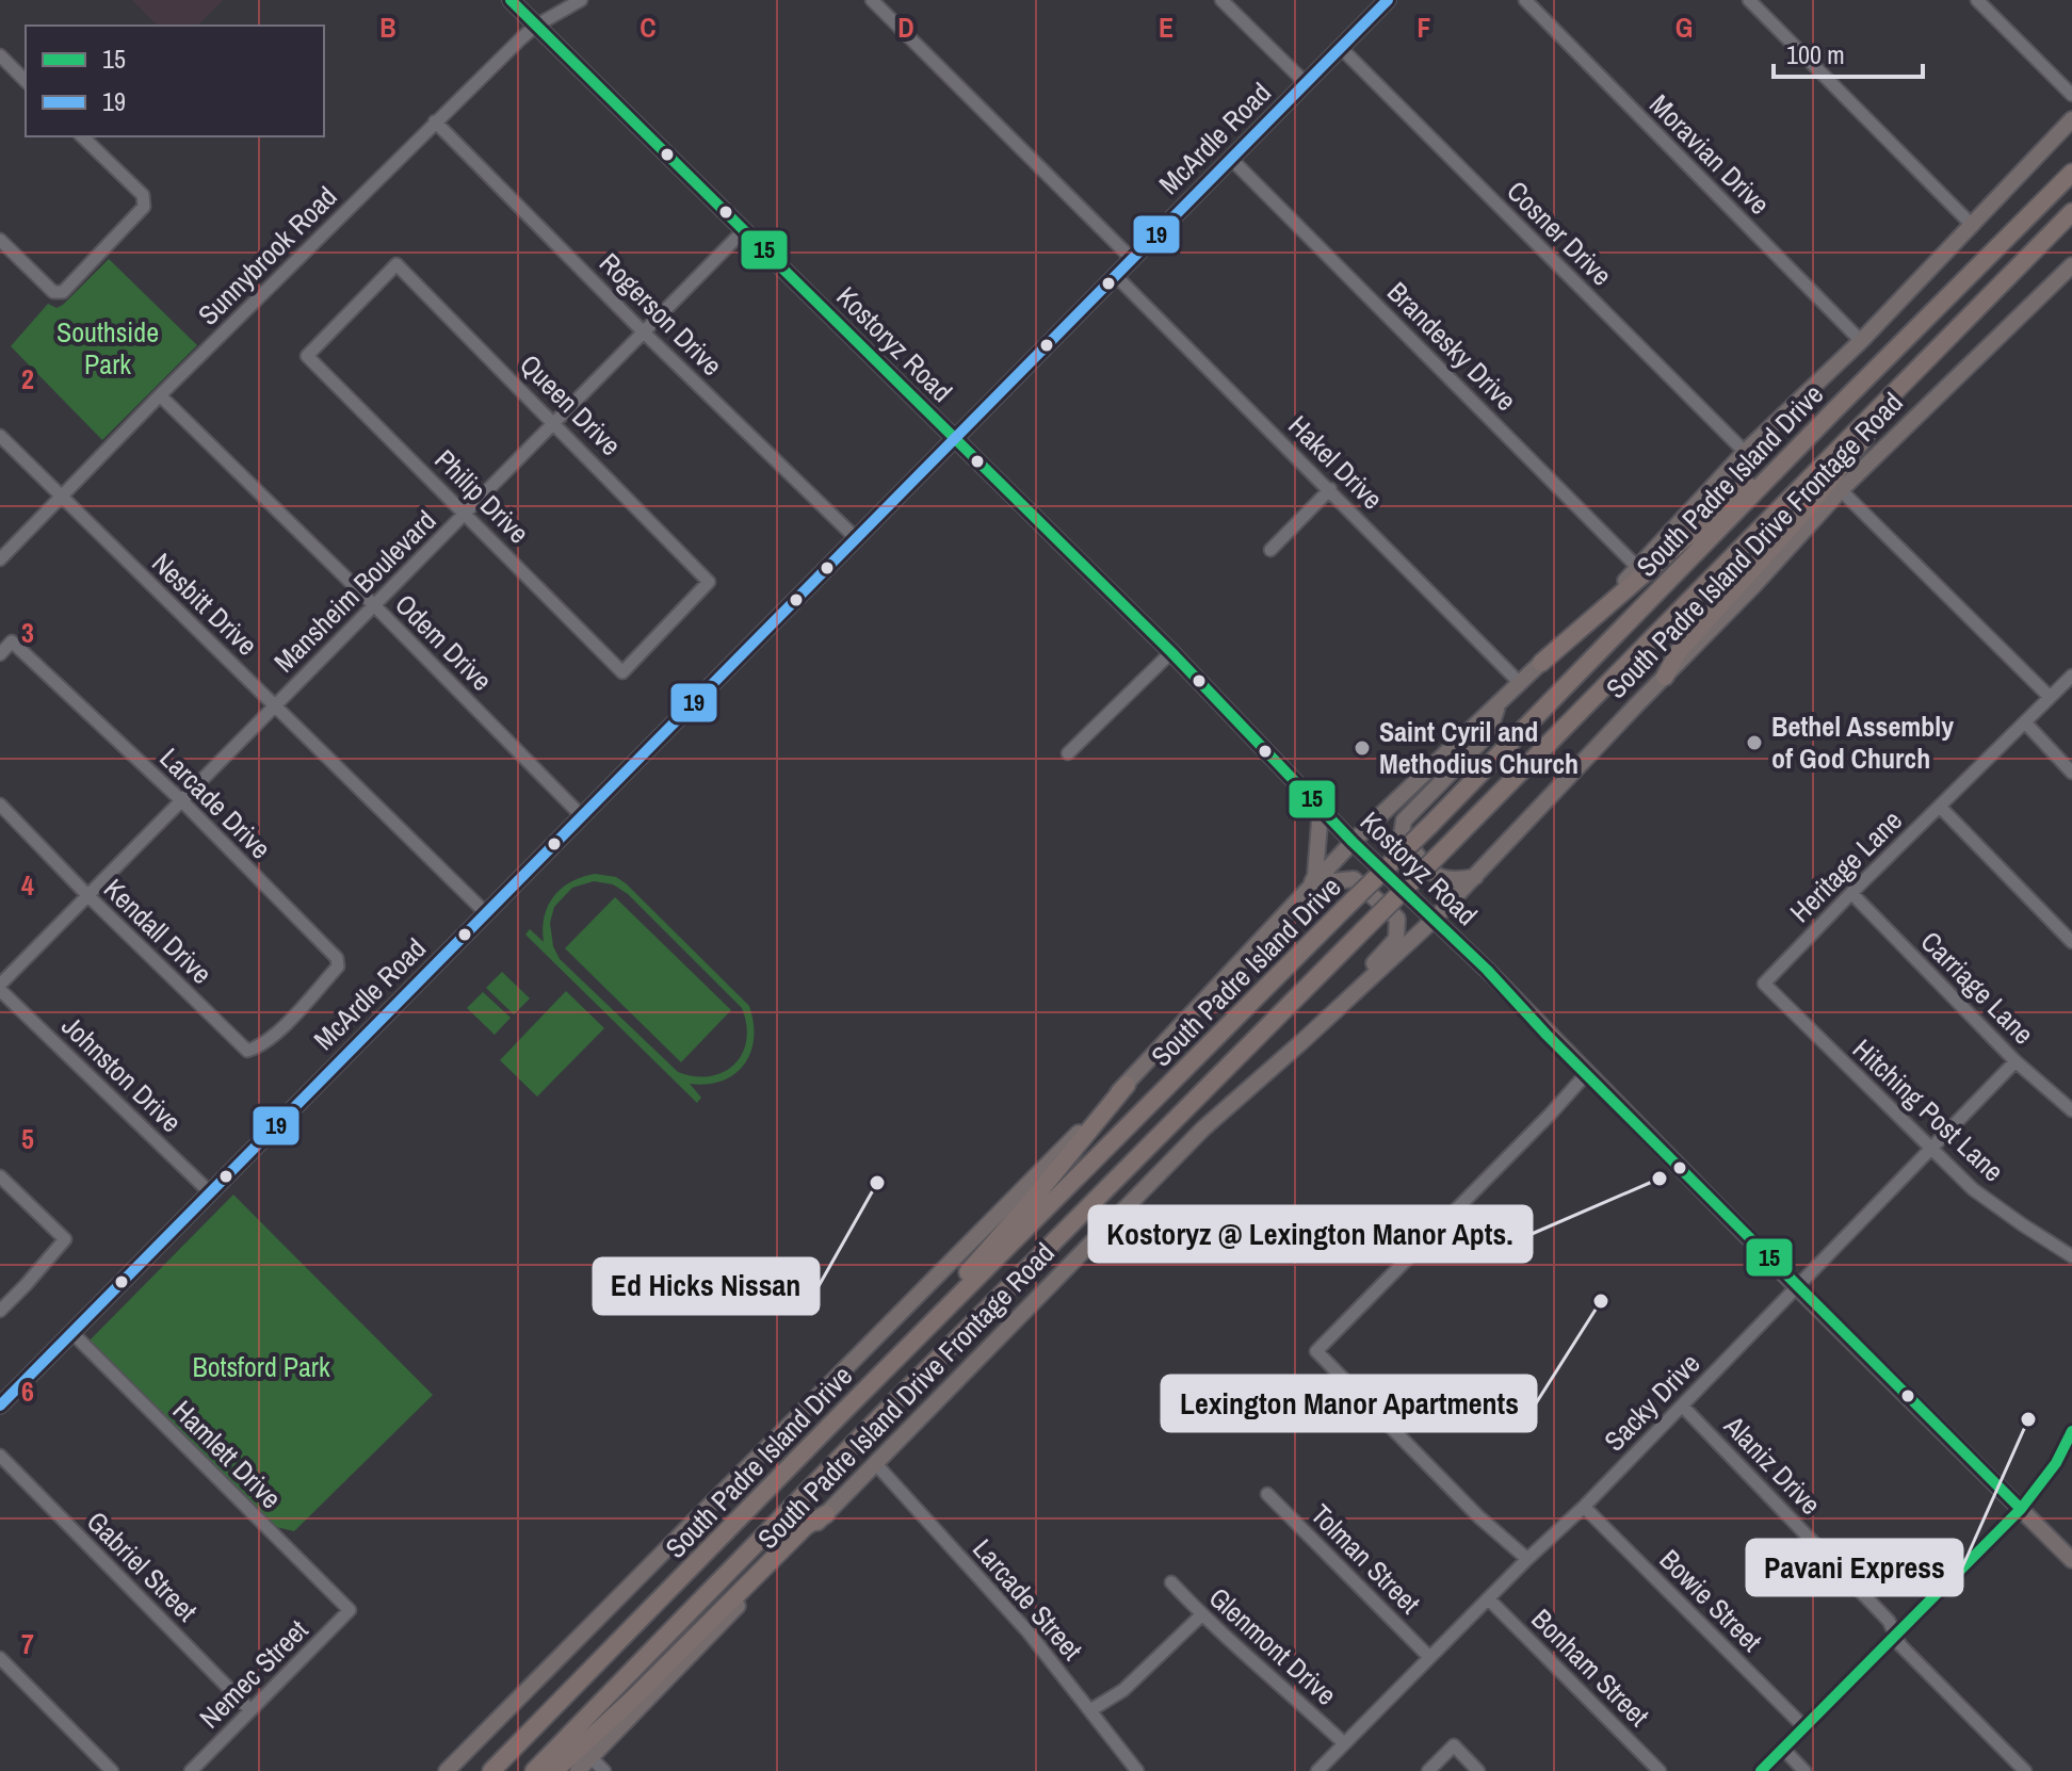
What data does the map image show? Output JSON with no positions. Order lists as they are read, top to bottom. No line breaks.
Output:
{"streets":{"highway":["South Padre Island Drive"],"main road":["McArdle Road","Kostoryz Road","South Padre Island Drive Frontage Road"],"street":["Moravian Drive","Cosner Drive","Sunnybrook Road","Rogerson Drive","Brandesky Drive","Queen Drive","Hakel Drive","Philip Drive","Mansheim Boulevard","Nesbitt Drive","Odem Drive","Larcade Drive","Heritage Lane","Kendall Drive","Carriage Lane","Johnston Drive","Hitching Post Lane","Sacky Drive","Hamlett Drive","Alaniz Drive","Tolman Street","Gabriel Street","Larcade Street","Bowie Street","Glenmont Drive","Bonham Street","Nemec Street"]},"crossings":[["McArdle Road","Cosner Drive"],["McArdle Road","Rogerson Drive"],["McArdle Road","Kostoryz Road"],["McArdle Road","Brandesky Drive"],["McArdle Road","Hakel Drive"],["McArdle Road","Nesbitt Drive"],["McArdle Road","Odem Drive"],["McArdle Road","Johnston Drive"],["McArdle Road","Hamlett Drive"],["Sunnybrook Road","Rogerson Drive"],["Sunnybrook Road","Kostoryz Road"],["Sunnybrook Road","Nesbitt Drive"],["Sunnybrook Road","Odem Drive"],["Rogerson Drive","Mansheim Boulevard"],["Kostoryz Road","South Padre Island Drive Frontage Road"],["Kostoryz Road","Mansheim Boulevard"],["Kostoryz Road","Sacky Drive"],["Queen Drive","Philip Drive"],["Queen Drive","Mansheim Boulevard"],["Philip Drive","Mansheim Boulevard"],["South Padre Island Drive Frontage Road","Larcade Street"],["Mansheim Boulevard","Nesbitt Drive"],["Mansheim Boulevard","Odem Drive"],["Mansheim Boulevard","Larcade Drive"],["Mansheim Boulevard","Kendall Drive"],["Mansheim Boulevard","Johnston Drive"],["Larcade Drive","Kendall Drive"],["Heritage Lane","Carriage Lane"],["Heritage Lane","Hitching Post Lane"],["Carriage Lane","Sacky Drive"],["Hitching Post Lane","Sacky Drive"],["Sacky Drive","Alaniz Drive"],["Sacky Drive","Tolman Street"],["Sacky Drive","Bowie Street"],["Sacky Drive","Glenmont Drive"],["Sacky Drive","Bonham Street"],["Hamlett Drive","Nemec Street"],["Gabriel Street","Nemec Street"]],"parks":["Southside Park","Botsford Park"],"places":["Bethel Assembly of God Church","Saint Cyril and Methodius Church","Kostoryz @ Lexington Manor Apts.","Ed Hicks Nissan","Lexington Manor Apartments","Pavani Express"],"lines":["transit line 15","transit line 19"],"legend":["15","19"],"scale_bar":"100 m","grid":{"columns":["B","C","D","E","F","G"],"rows":["2","3","4","5","6","7"]}}
